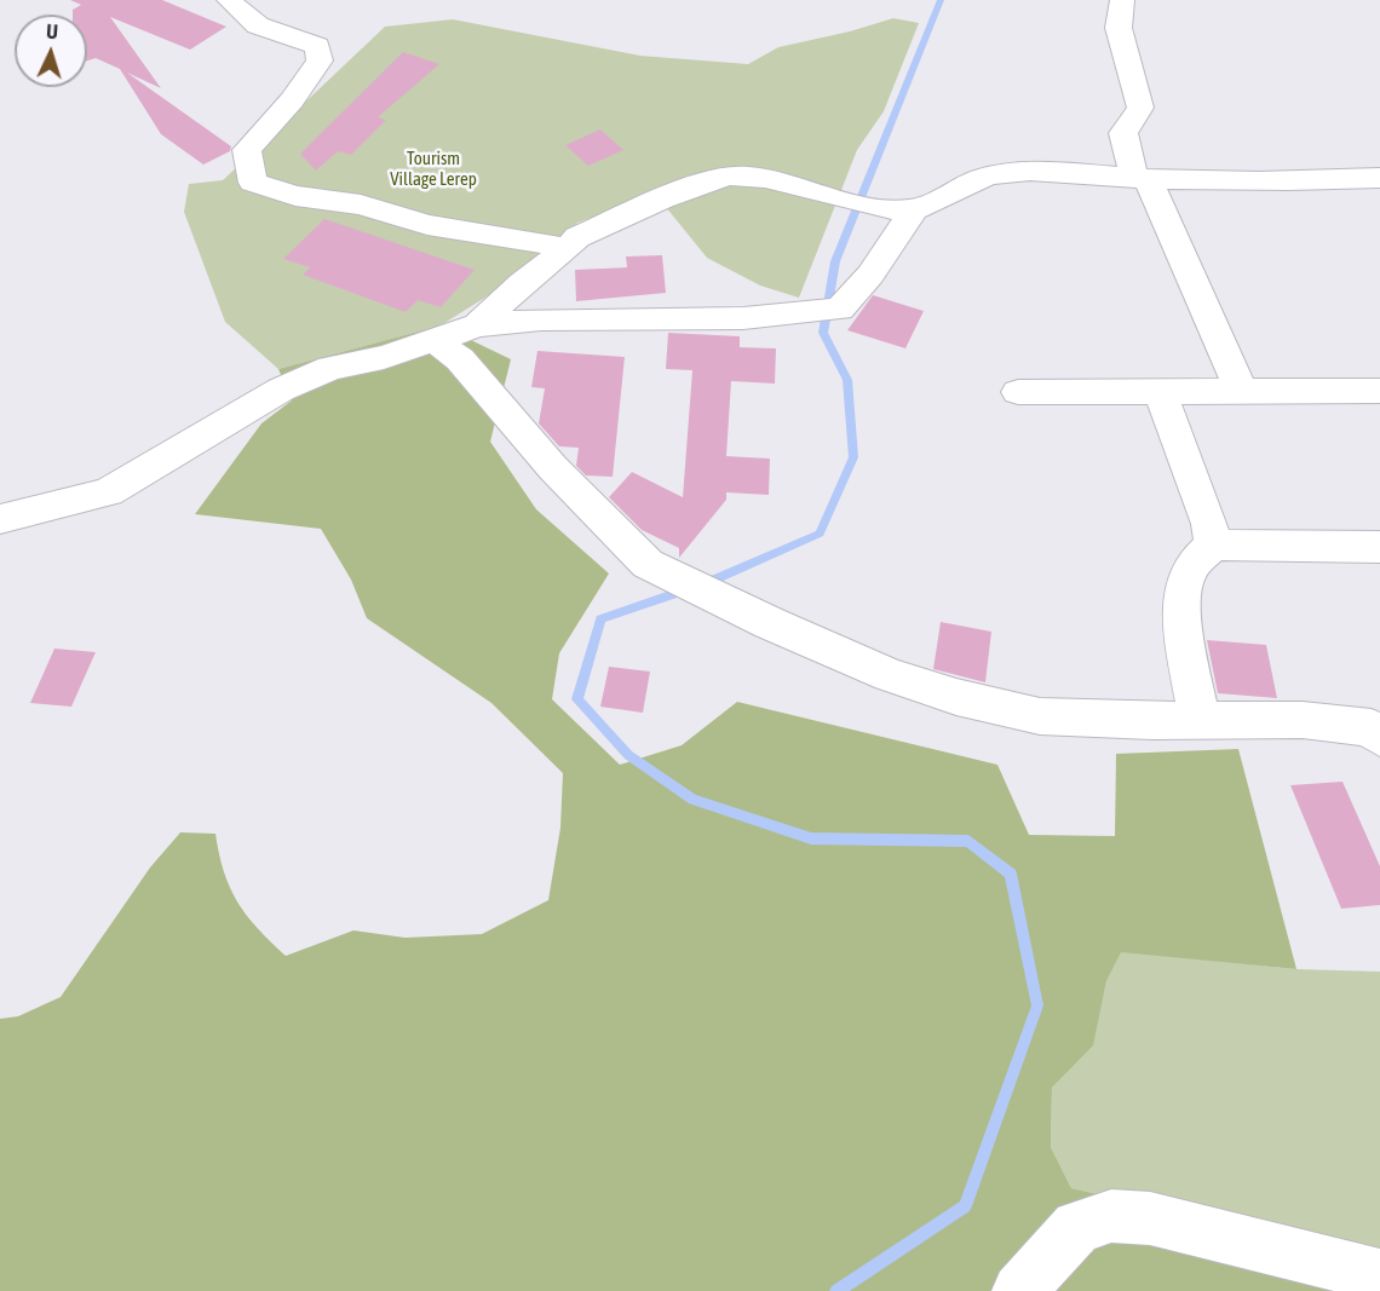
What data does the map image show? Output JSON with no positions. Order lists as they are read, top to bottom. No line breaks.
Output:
{"parks":["Tourism Village Lerep"],"north":"top"}
